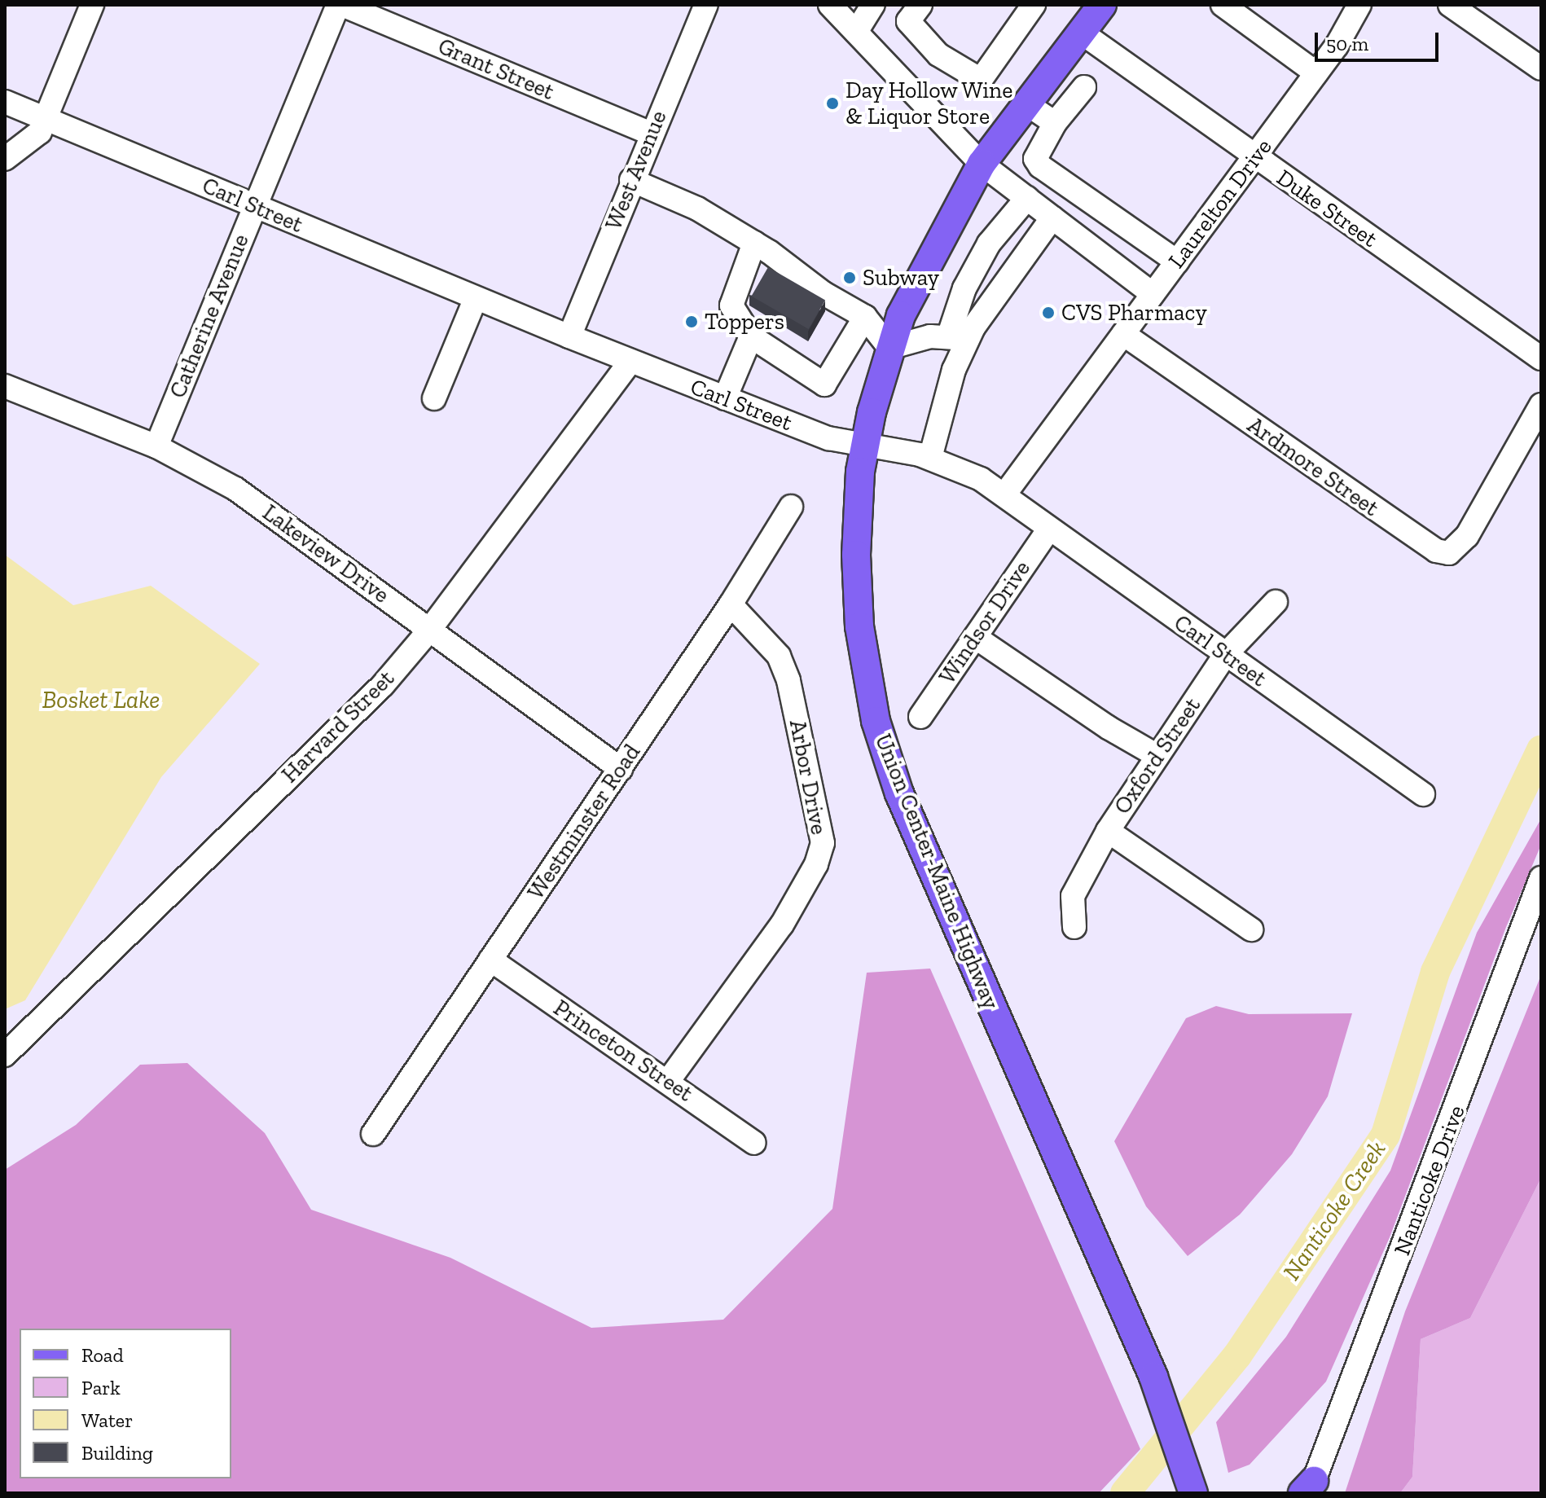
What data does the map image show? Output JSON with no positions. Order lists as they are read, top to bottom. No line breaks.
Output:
{"streets":{"main road":["Union Center-Maine Highway"],"street":["Grant Street","West Avenue","Laurelton Drive","Carl Street","Duke Street","Catherine Avenue","Ardmore Street","Lakeview Drive","Windsor Drive","Harvard Street","Oxford Street","Arbor Drive","Westminster Road","Princeton Street","Nanticoke Drive"]},"crossings":[["Grant Street","West Avenue"],["Grant Street","Catherine Avenue"],["West Avenue","Carl Street"],["Laurelton Drive","Carl Street"],["Laurelton Drive","Duke Street"],["Laurelton Drive","Ardmore Street"],["Carl Street","Catherine Avenue"],["Carl Street","Windsor Drive"],["Carl Street","Harvard Street"],["Carl Street","Oxford Street"],["Carl Street","Union Center-Maine Highway"],["Duke Street","Union Center-Maine Highway"],["Catherine Avenue","Lakeview Drive"],["Lakeview Drive","Harvard Street"],["Lakeview Drive","Westminster Road"],["Arbor Drive","Westminster Road"],["Arbor Drive","Princeton Street"],["Westminster Road","Princeton Street"]],"water":["Bosket Lake","Nanticoke Creek"],"places":["Day Hollow Wine & Liquor Store","Subway","CVS Pharmacy","Toppers"],"legend":["Road","Park","Water","Building"],"scale_bar":"50 m"}
